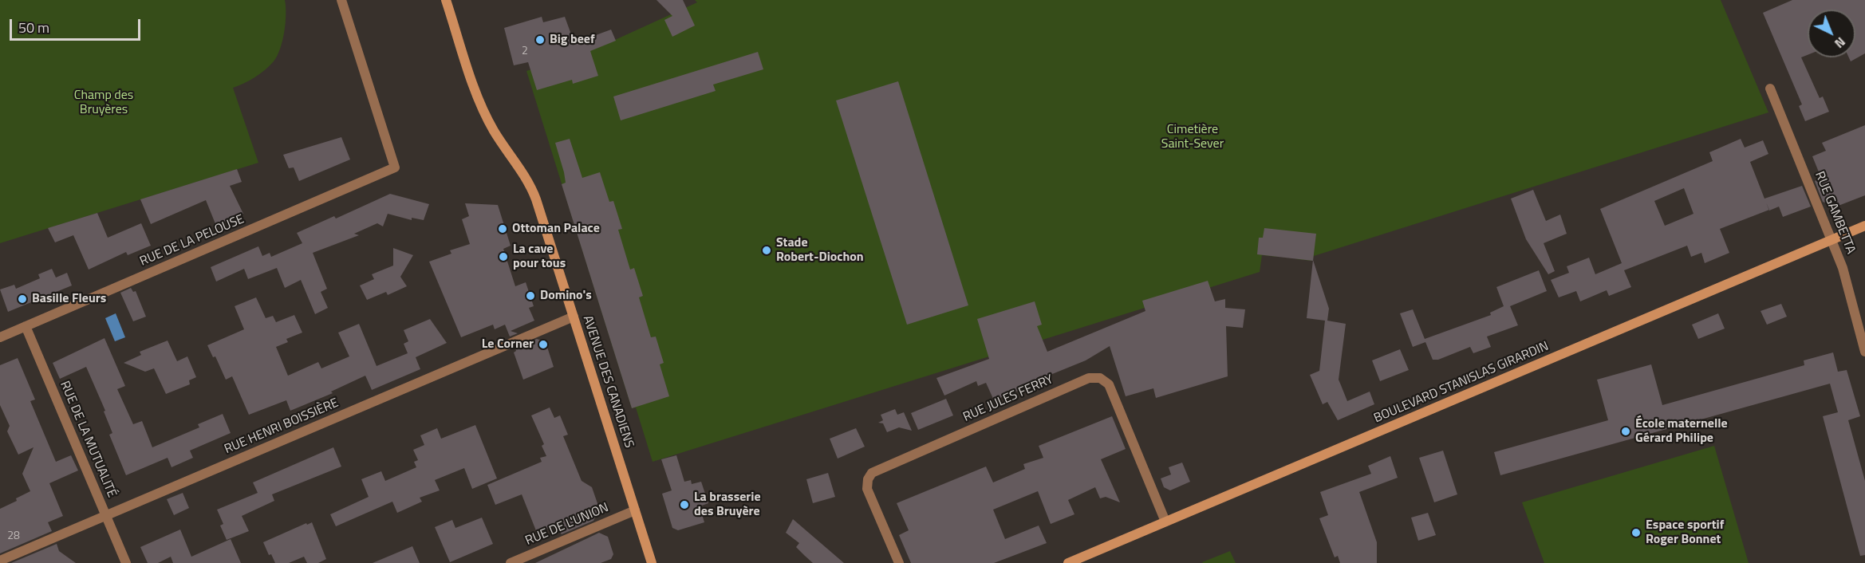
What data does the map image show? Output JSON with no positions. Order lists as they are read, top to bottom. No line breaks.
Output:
{"streets":{"main road":["AVENUE DES CANADIENS","BOULEVARD STANISLAS GIRARDIN"],"street":["RUE GAMBETTA","RUE DE LA PELOUSE","RUE JULES FERRY","RUE HENRI BOISSIÈRE","RUE DE LA MUTUALITÉ","RUE DE L'UNION"]},"crossings":[["RUE GAMBETTA","BOULEVARD STANISLAS GIRARDIN"],["RUE DE LA PELOUSE","RUE DE LA MUTUALITÉ"],["AVENUE DES CANADIENS","RUE HENRI BOISSIÈRE"],["AVENUE DES CANADIENS","RUE DE L'UNION"],["BOULEVARD STANISLAS GIRARDIN","RUE JULES FERRY"],["RUE HENRI BOISSIÈRE","RUE DE LA MUTUALITÉ"]],"parks":["Champ des Bruyères","Cimetière Saint-Sever"],"places":["Big beef","Ottoman Palace","Stade Robert-Diochon","La cave pour tous","Domino's","Basille Fleurs","Le Corner","École maternelle Gérard Philipe","La brasserie des Bruyère","Espace sportif Roger Bonnet"],"house_numbers":["2","28"],"scale_bar":"50 m","north":"bottom right"}
